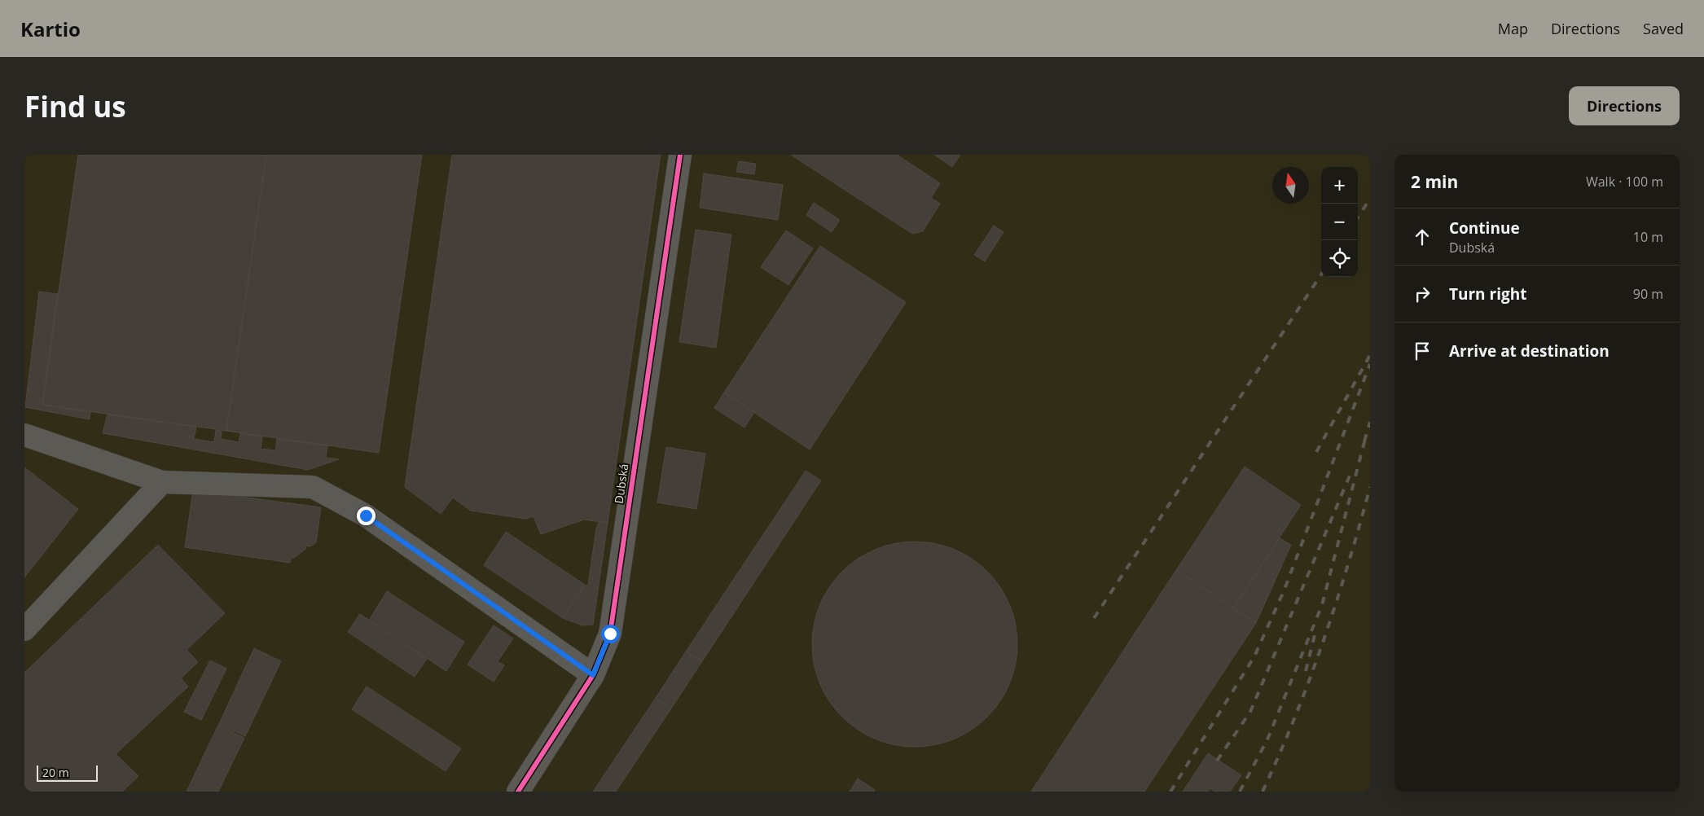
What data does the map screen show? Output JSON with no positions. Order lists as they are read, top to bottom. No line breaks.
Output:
{"streets":{"street":["Dubská"]},"scale_bar":"20 m","north":"top","page":{"header":"Kartio","nav":["Map","Directions","Saved"],"buttons":"Directions","title":"Find us","heading":["2 min","Walk · 100 m"],"map_buttons":["+","−"],"list":[["Continue","Dubská","10 m"],["Turn right","90 m"],"Arrive at destination"],"scale":"20 m"}}
